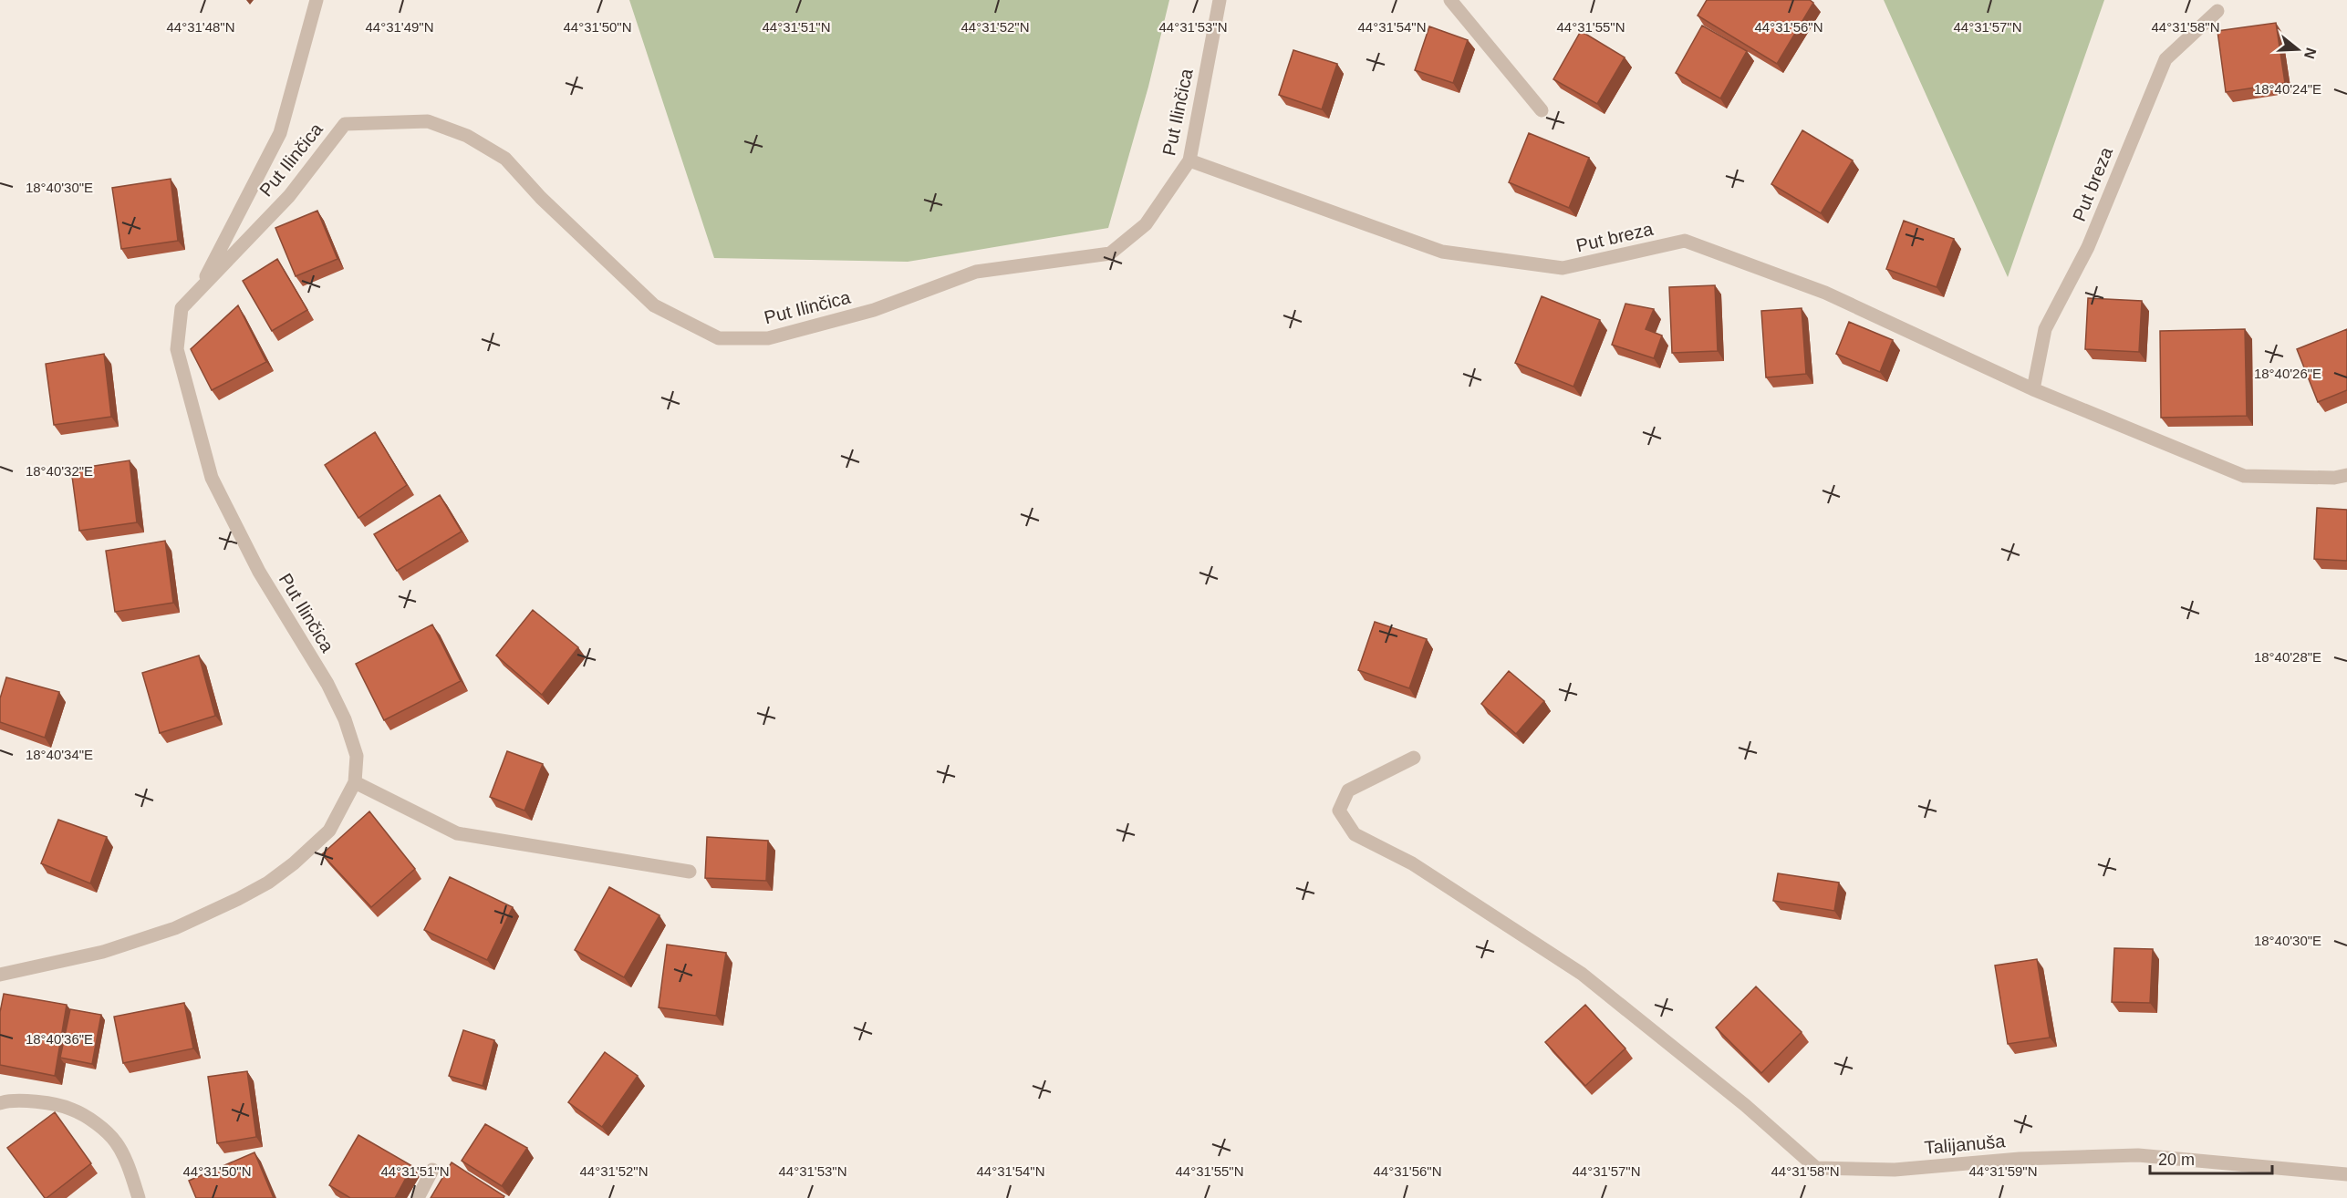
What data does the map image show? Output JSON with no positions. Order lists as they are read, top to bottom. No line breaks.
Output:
{"streets":{"street":["Put Ilinčica","Put breza","Talijanuša"]},"crossings":[["Put Ilinčica","Put breza"]],"scale_bar":"20 m","north":"right","coordinates":["44°31'48\"N","44°31'49\"N","44°31'50\"N","44°31'51\"N","44°31'52\"N","44°31'53\"N","44°31'54\"N","44°31'55\"N","44°31'56\"N","44°31'57\"N","44°31'58\"N","18°40'24\"E","18°40'30\"E","18°40'26\"E","18°40'32\"E","18°40'28\"E","18°40'34\"E","18°40'36\"E","44°31'59\"N"]}
